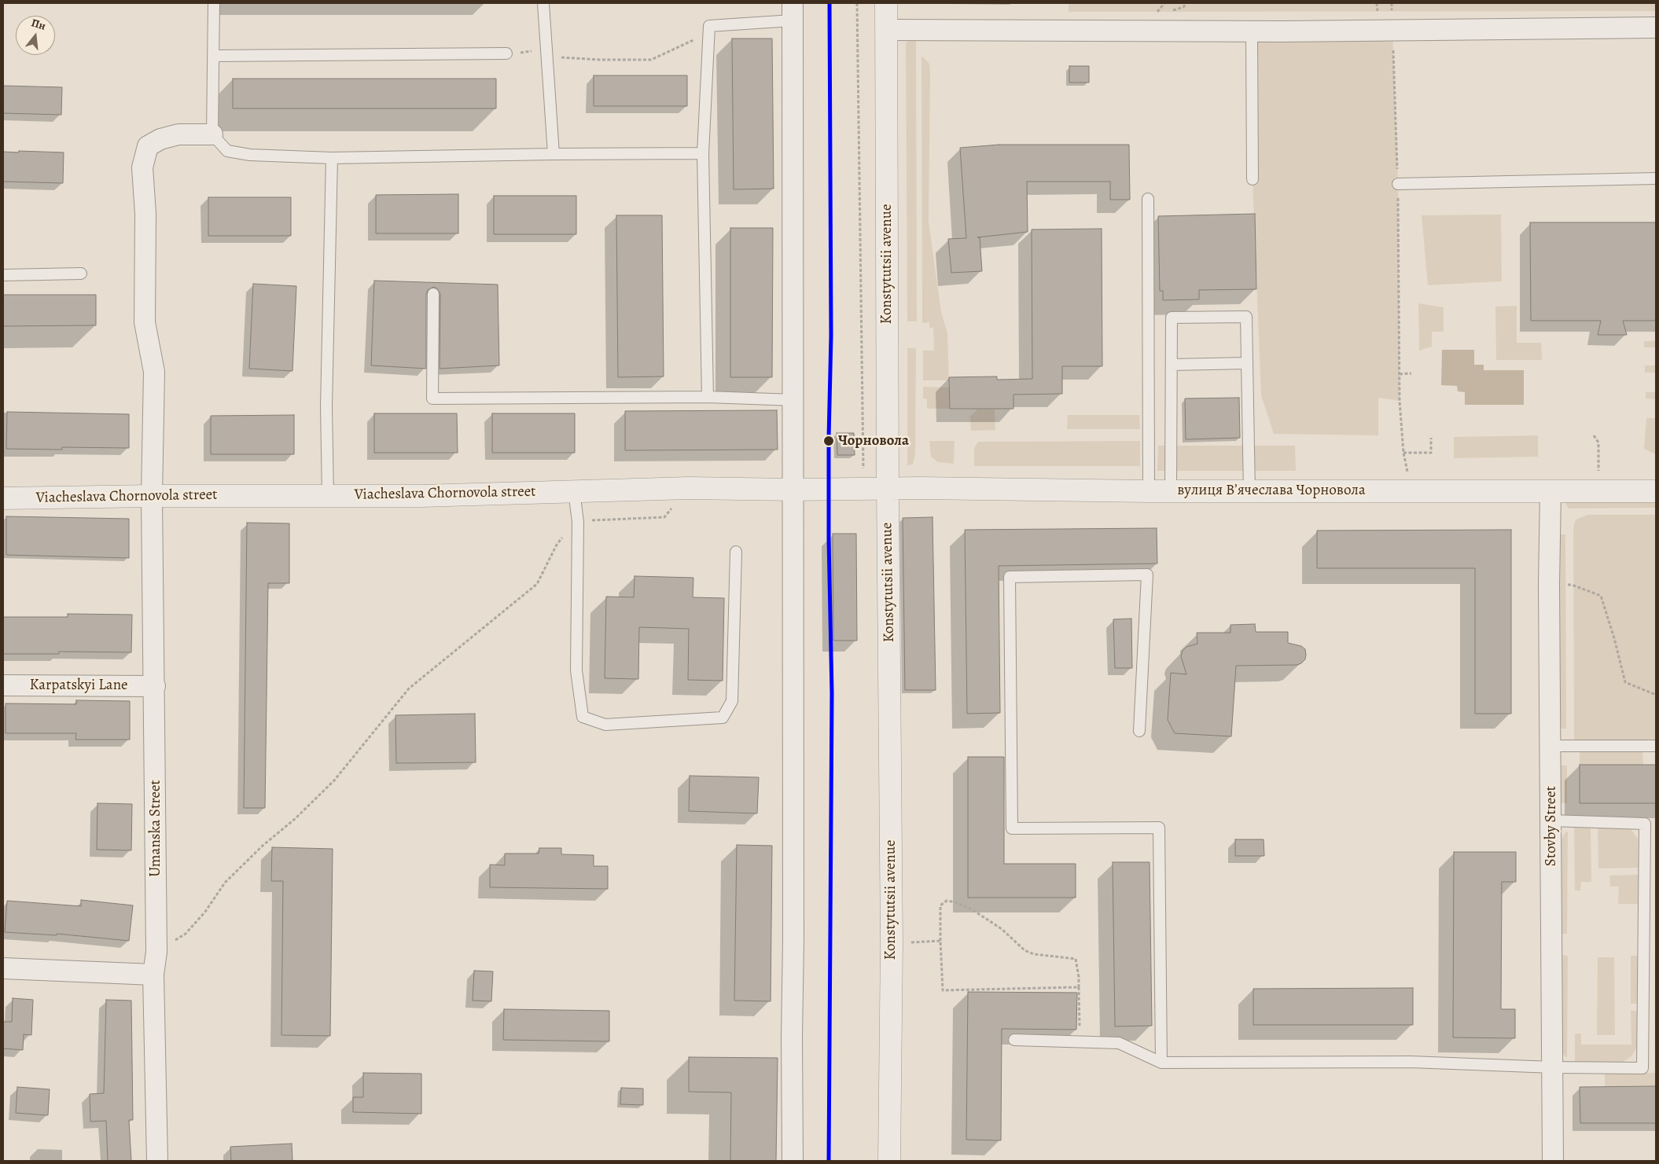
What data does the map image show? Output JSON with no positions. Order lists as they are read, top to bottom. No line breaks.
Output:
{"streets":{"street":["Konstytutsii avenue","вулиця Вʼячеслава Чорновола","Viacheslava Chornovola street","Karpatskyi Lane","Stovby Street","Umanska Street"]},"crossings":[["Konstytutsii avenue","вулиця Вʼячеслава Чорновола"],["Konstytutsii avenue","Viacheslava Chornovola street"],["вулиця Вʼячеслава Чорновола","Viacheslava Chornovola street"],["вулиця Вʼячеслава Чорновола","Stovby Street"],["Viacheslava Chornovola street","Umanska Street"],["Karpatskyi Lane","Umanska Street"]],"places":["Чорновола"],"north":"top"}
